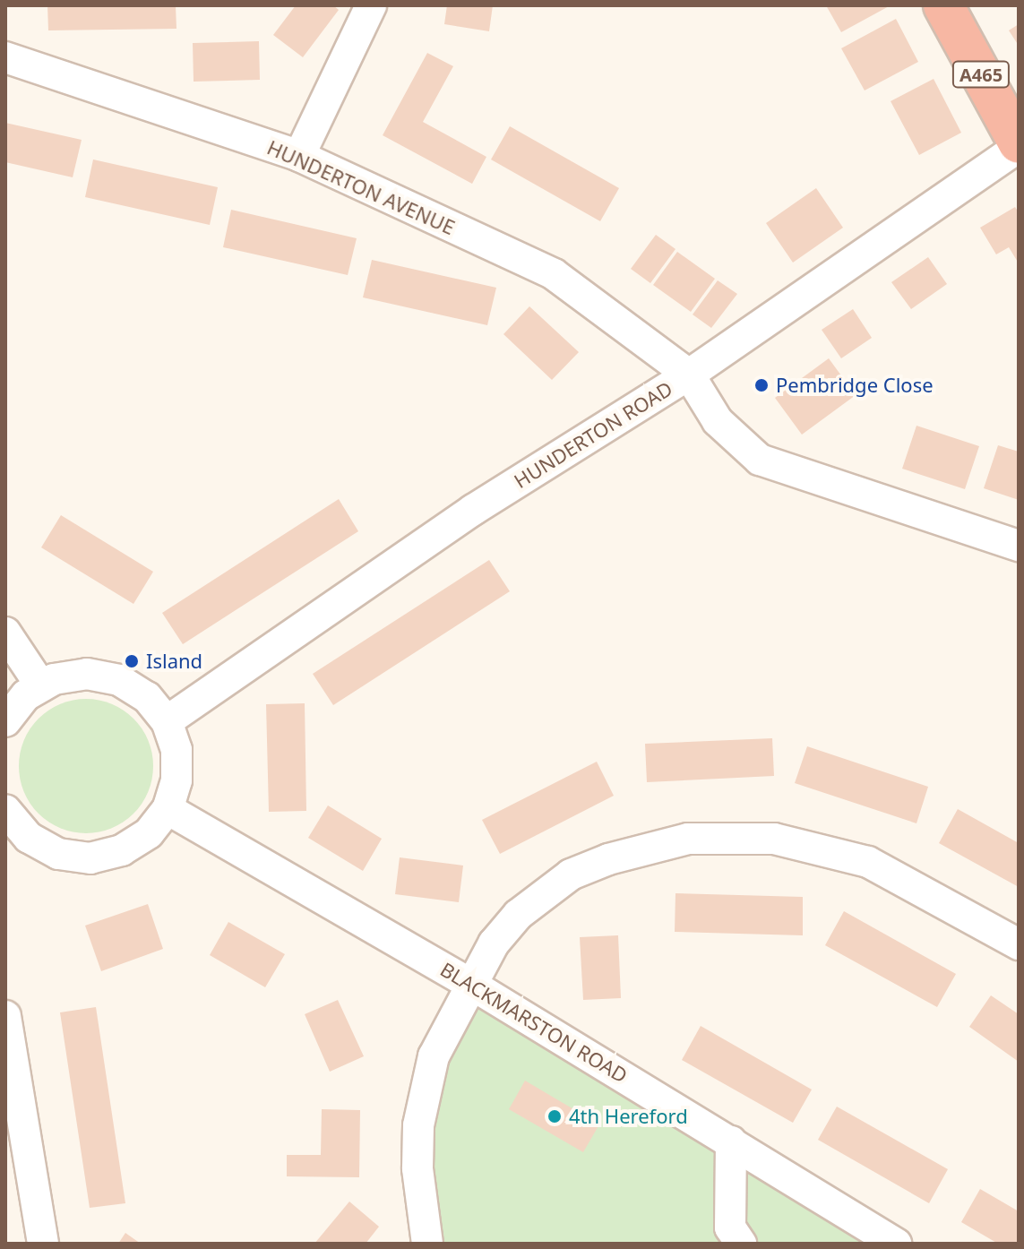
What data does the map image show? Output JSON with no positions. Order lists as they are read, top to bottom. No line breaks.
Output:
{"streets":{"highway":["A465"],"street":["HUNDERTON AVENUE","HUNDERTON ROAD","BLACKMARSTON ROAD"]},"crossings":[["A465","HUNDERTON ROAD"],["HUNDERTON AVENUE","HUNDERTON ROAD"]],"places":["Pembridge Close","Island","4th Hereford"]}
